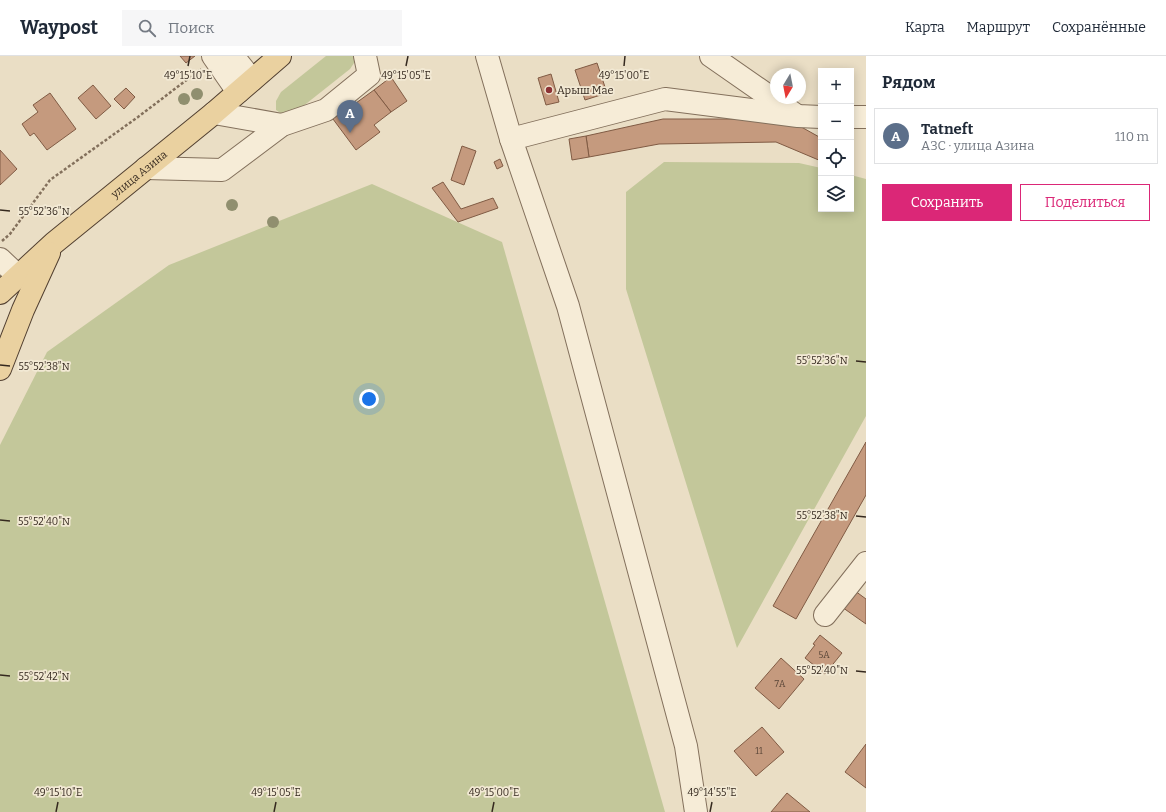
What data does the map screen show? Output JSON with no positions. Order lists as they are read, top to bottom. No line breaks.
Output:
{"streets":{"main road":["улица Азина"]},"places":["Арыш Мае"],"house_numbers":["5А","7А","11"],"north":"bottom","page":{"header":"Waypost","search":"Поиск","nav":["Карта","Маршрут","Сохранённые"],"heading":"Рядом","map_buttons":["+","−"],"pins":"A","list":[{"mark":"A","name":"Tatneft","note":"АЗС · улица Азина","value":"110 m"}],"buttons":["Сохранить","Поделиться"]},"coordinates":["49°15'10\"E","49°15'05\"E","49°15'00\"E","55°52'36\"N","55°52'38\"N","55°52'40\"N","55°52'42\"N","49°14'55\"E"]}
